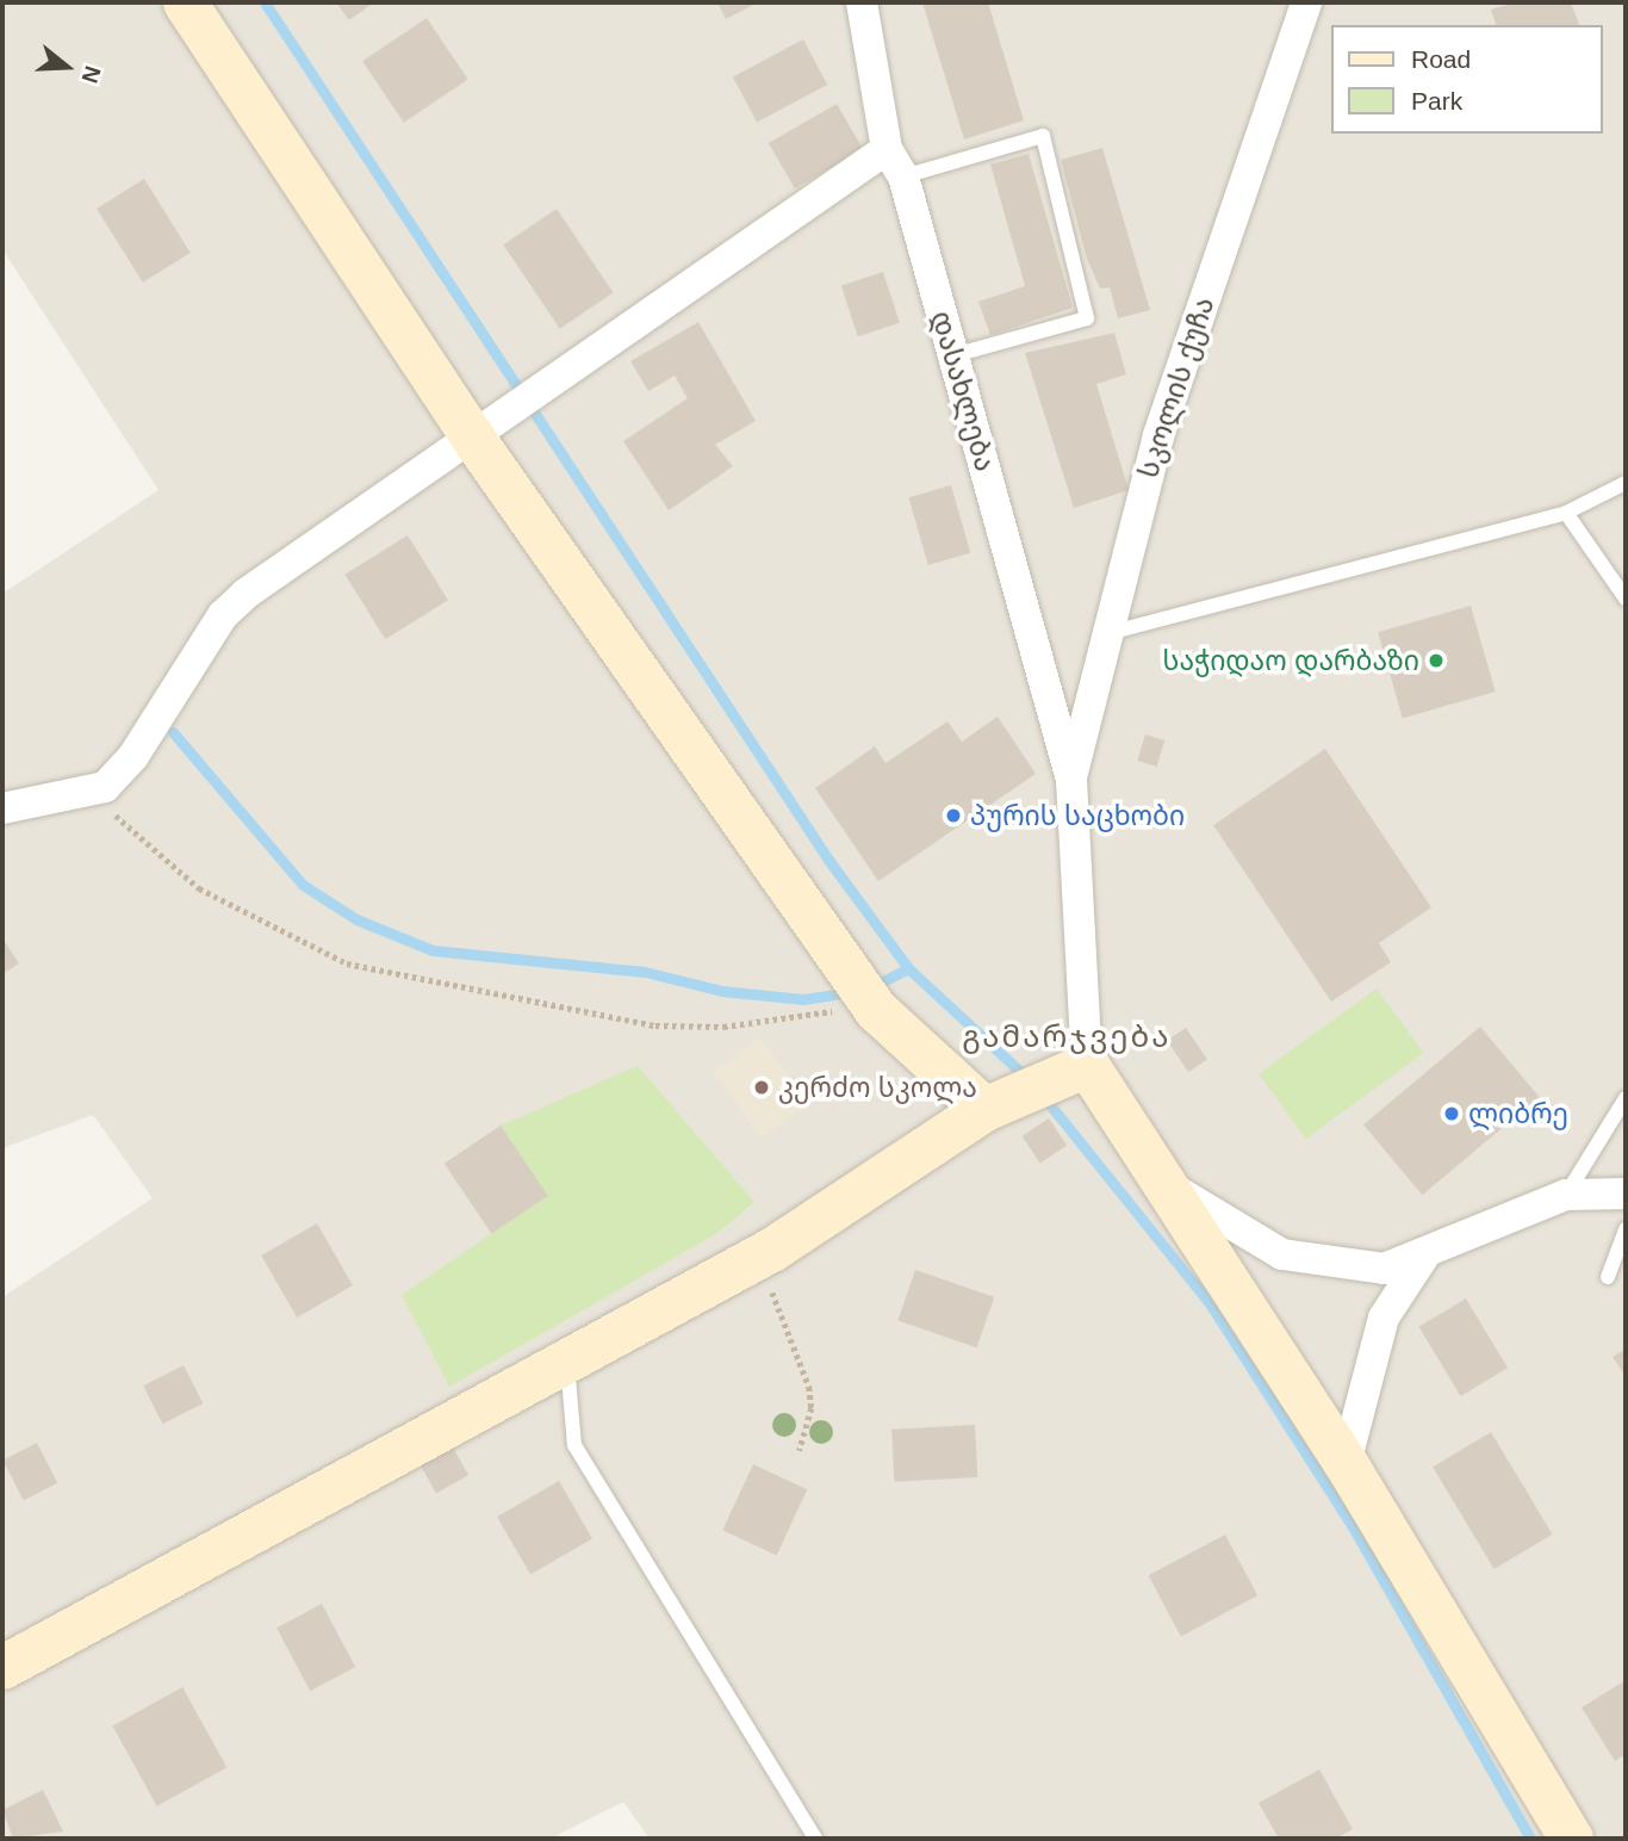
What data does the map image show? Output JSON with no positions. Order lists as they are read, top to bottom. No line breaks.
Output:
{"streets":{"street":["სკოლის ქუჩა","დასახლება"]},"crossings":[["სკოლის ქუჩა","დასახლება"]],"districts":["გამარჯვება"],"places":["საჭიდაო დარბაზი","პურის საცხობი","კერძო სკოლა","ლიბრე"],"legend":["Road","Park"],"north":"right"}
